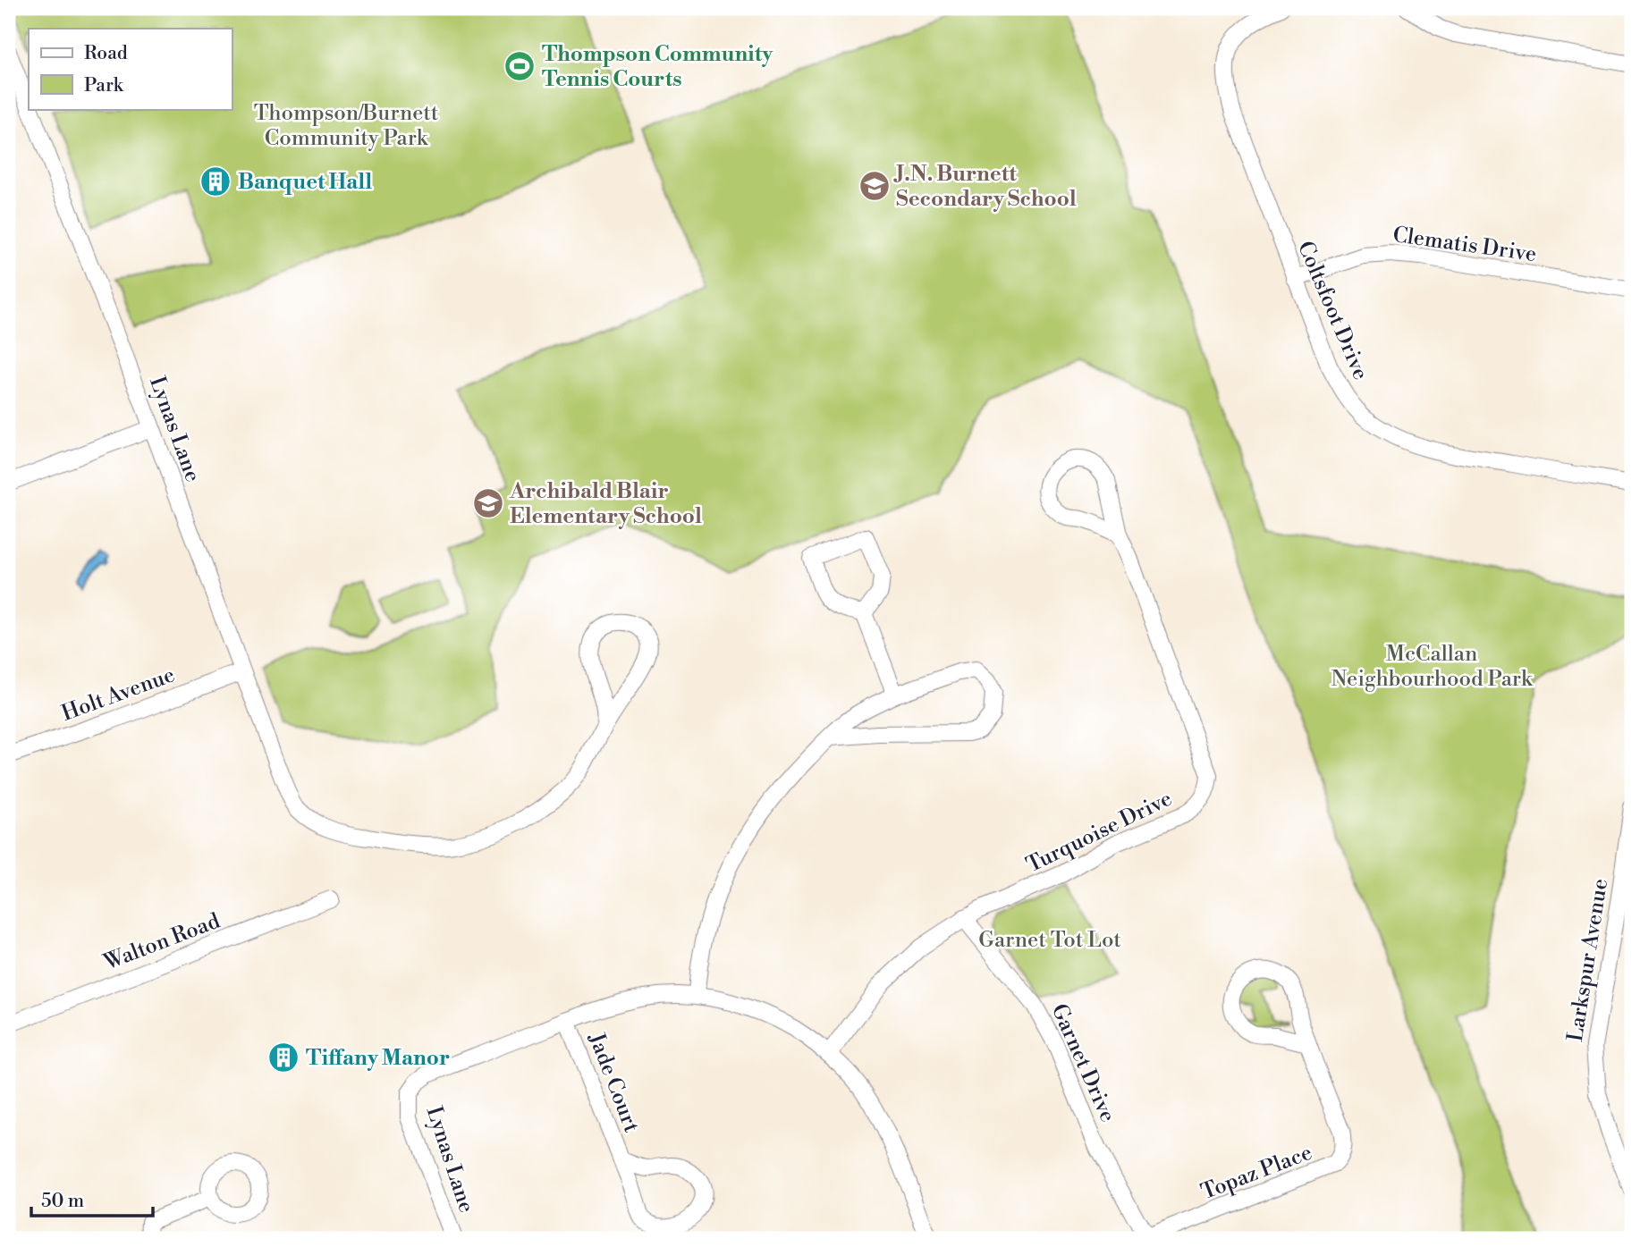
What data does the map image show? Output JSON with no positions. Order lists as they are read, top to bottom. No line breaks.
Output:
{"streets":{"street":["Clematis Drive","Coltsfoot Drive","Lynas Lane","Holt Avenue","Turquoise Drive","Walton Road","Larkspur Avenue","Garnet Drive","Jade Court","Topaz Place"]},"crossings":[["Clematis Drive","Coltsfoot Drive"],["Lynas Lane","Holt Avenue"],["Lynas Lane","Jade Court"],["Turquoise Drive","Garnet Drive"],["Garnet Drive","Topaz Place"]],"parks":["Thompson/Burnett Community Park","McCallan Neighbourhood Park","Garnet Tot Lot"],"places":{"sports":["Thompson Community Tennis Courts"],"building":["Banquet Hall","Tiffany Manor"],"school or university":["J.N. Burnett Secondary School","Archibald Blair Elementary School"]},"legend":["Road","Park"],"scale_bar":"50 m"}
